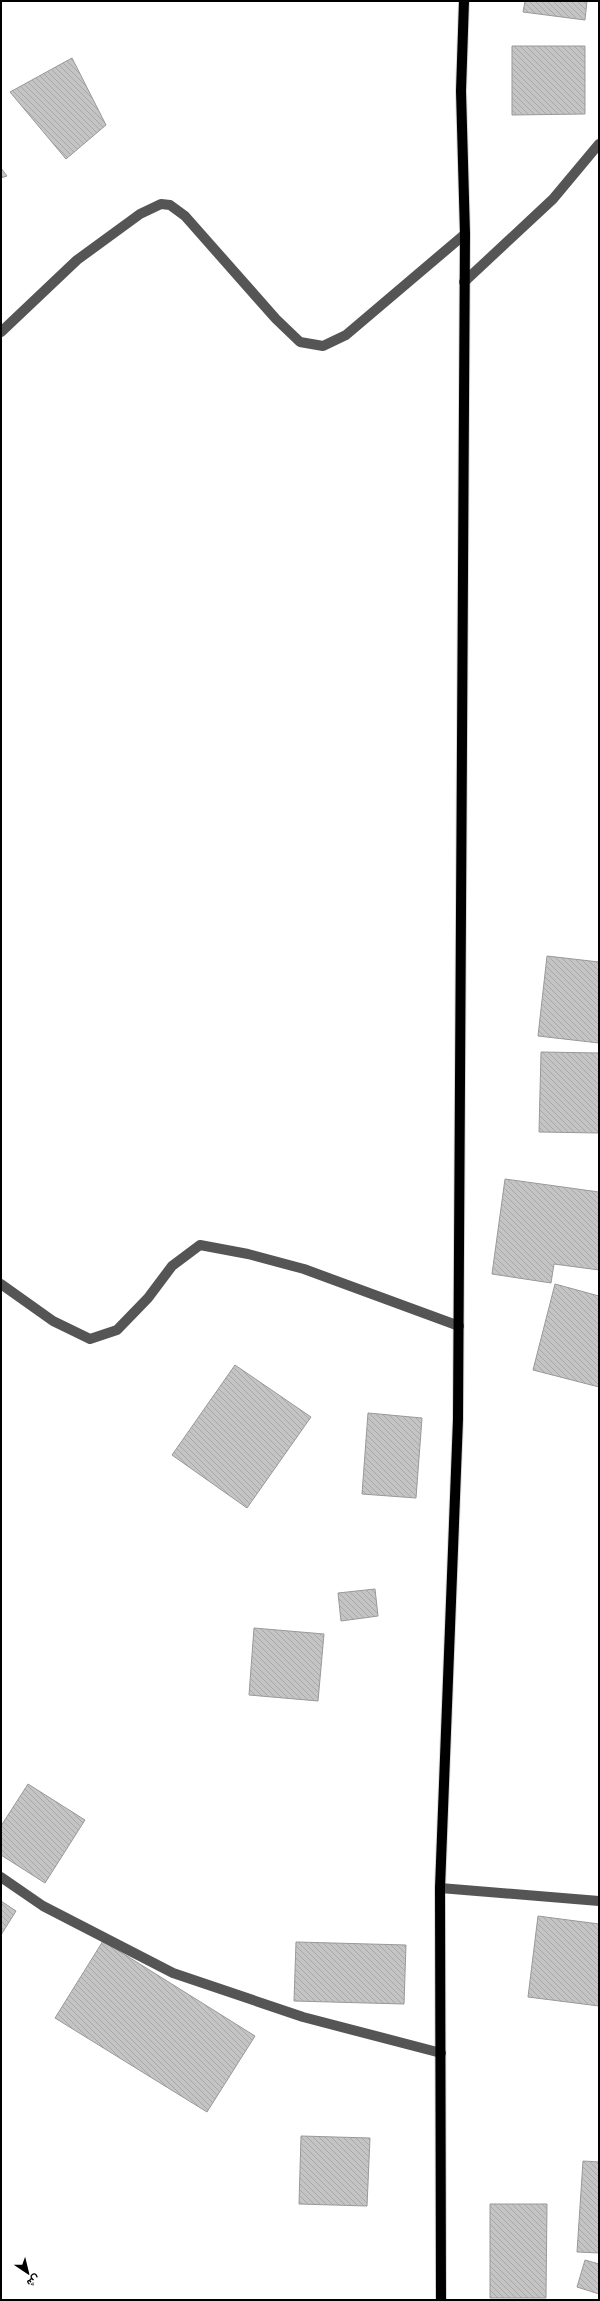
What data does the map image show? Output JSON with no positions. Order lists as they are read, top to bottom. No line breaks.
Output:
{"north":"bottom right"}
